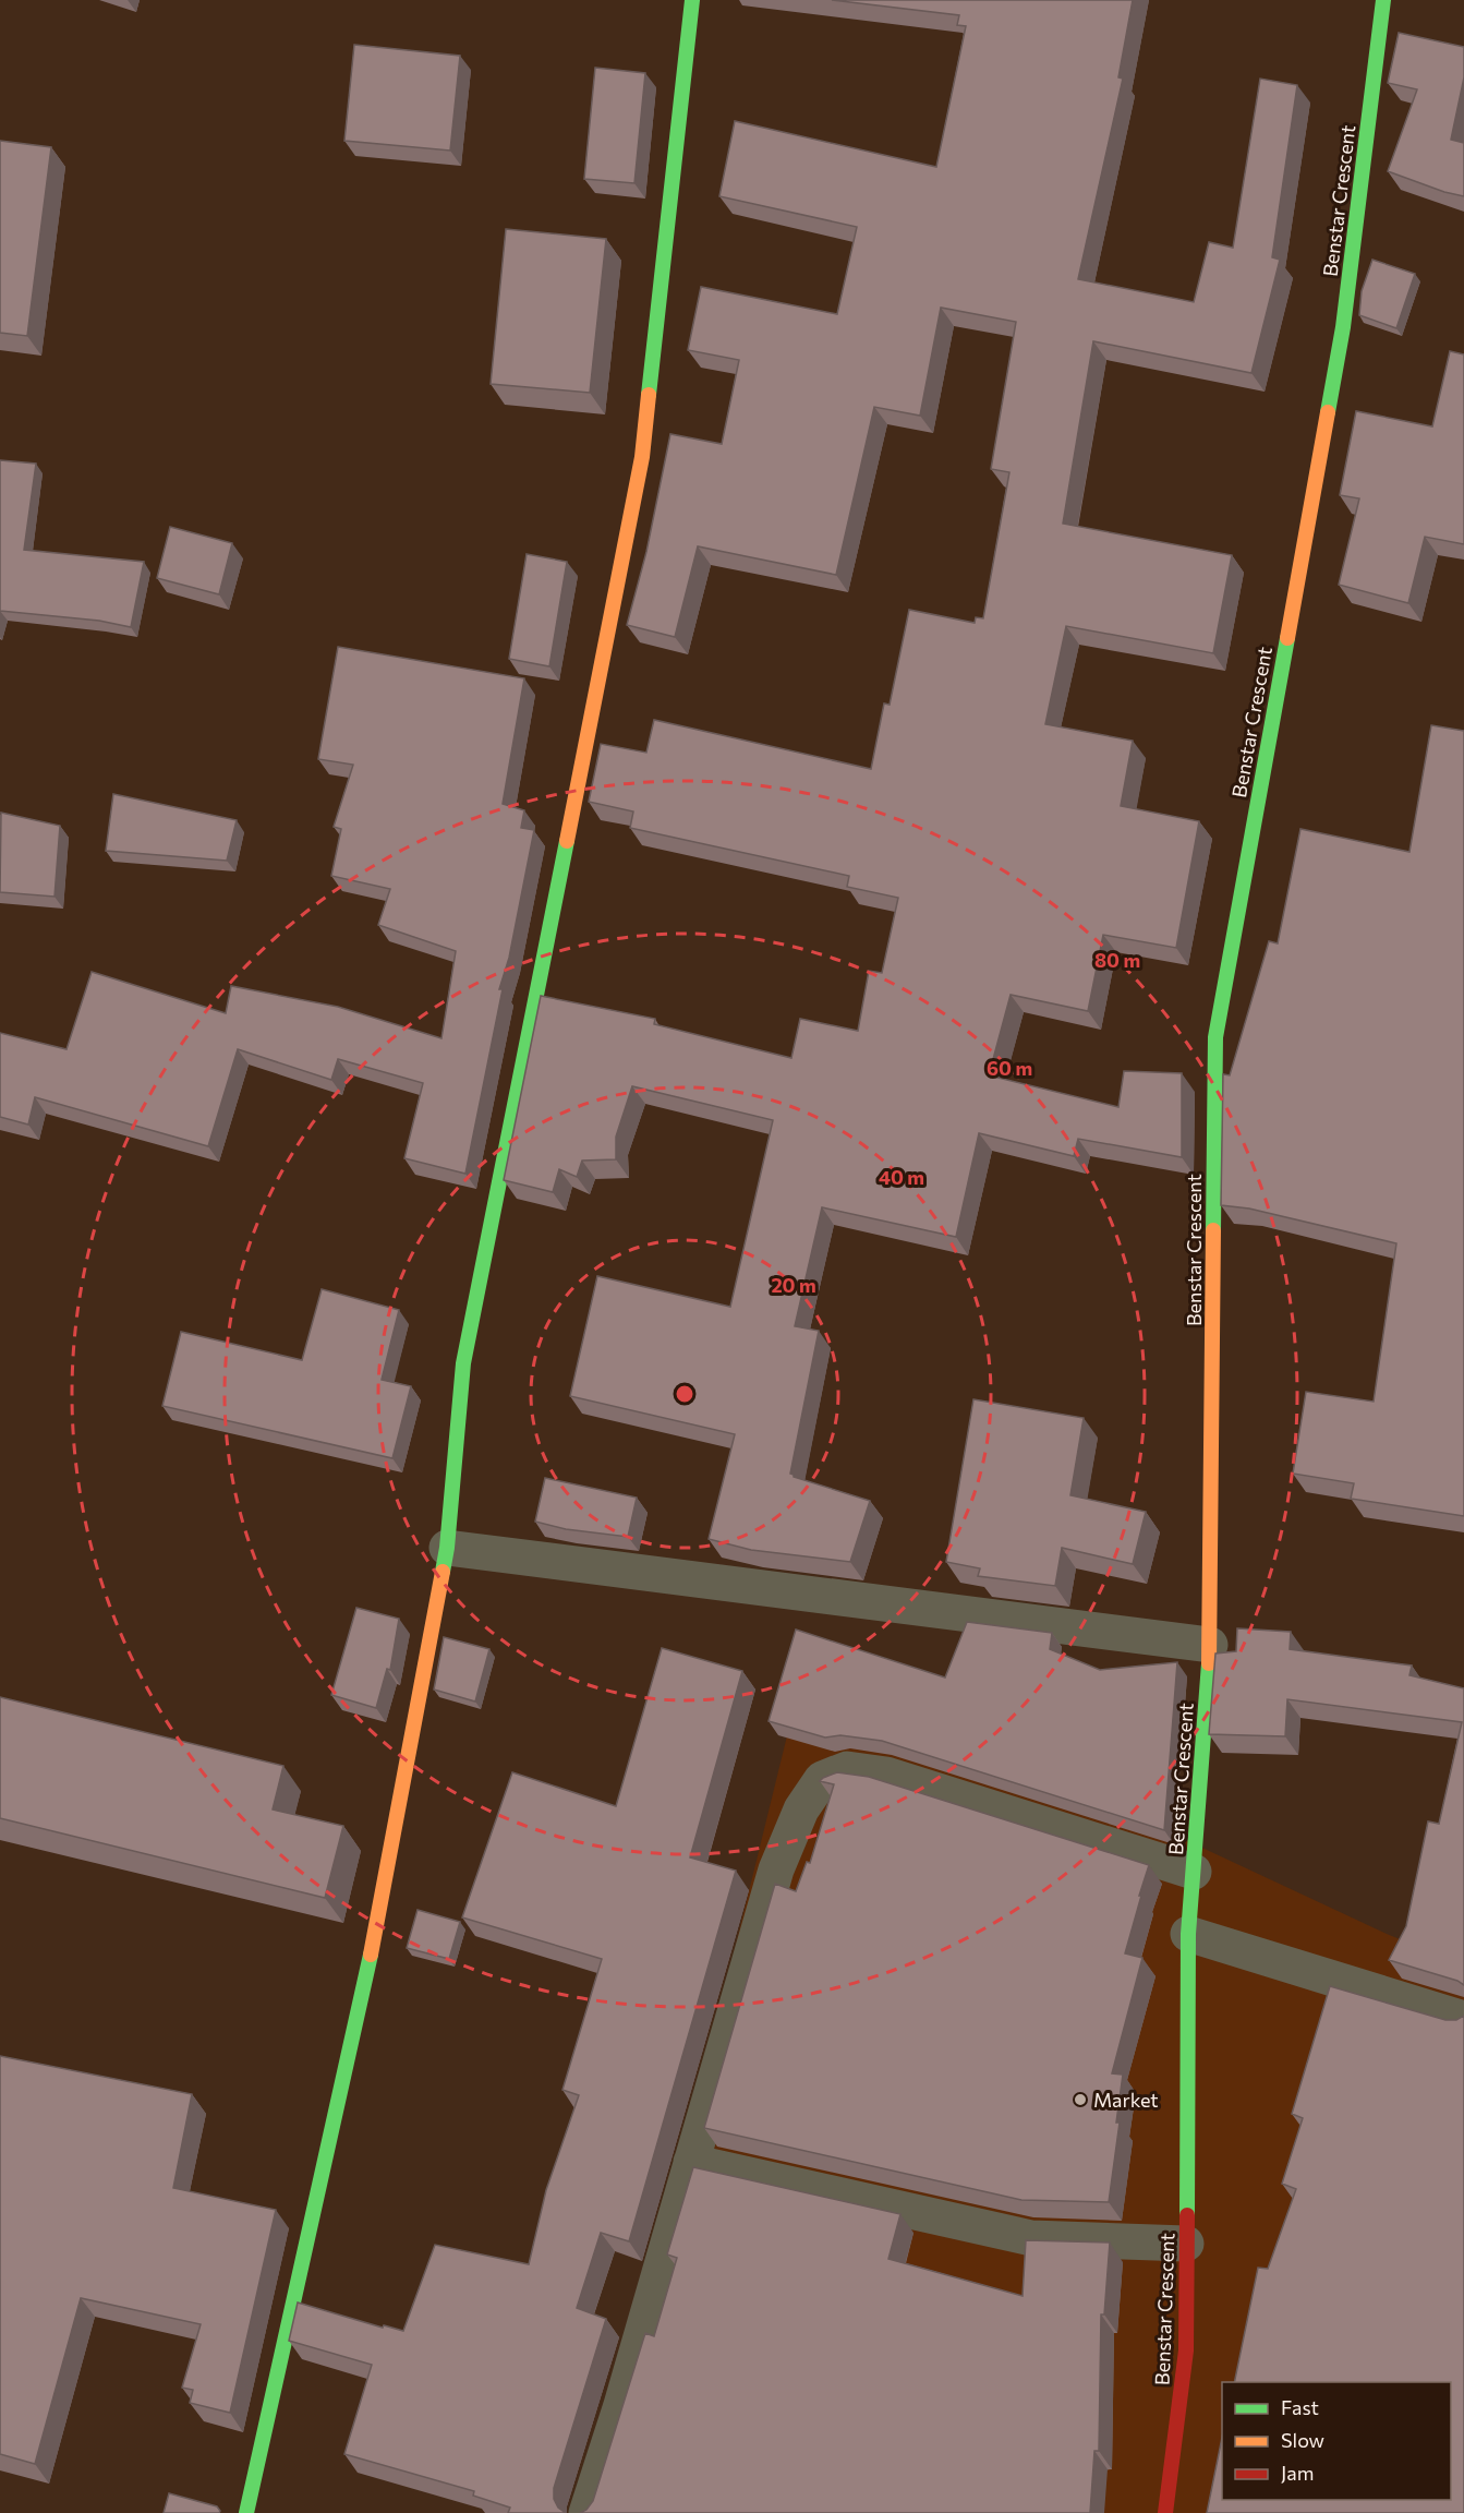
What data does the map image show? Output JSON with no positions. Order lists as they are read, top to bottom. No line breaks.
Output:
{"streets":{"street":["Benstar Crescent"]},"places":["Market"],"legend":["Fast","Slow","Jam"],"rings":["80 m","60 m","40 m","20 m"]}
